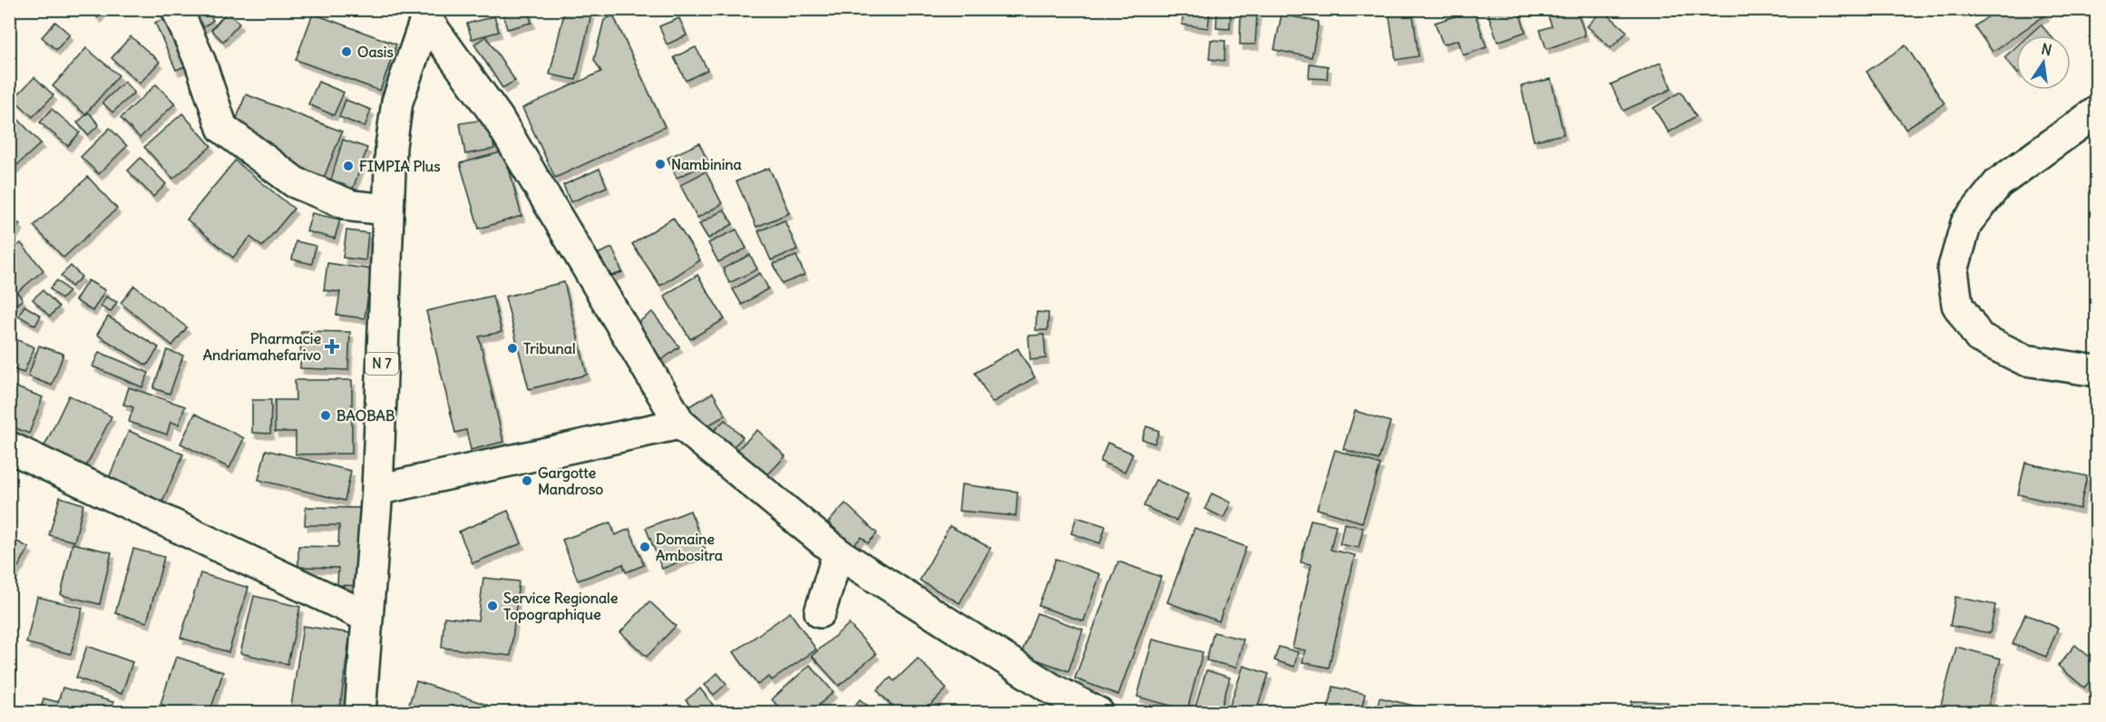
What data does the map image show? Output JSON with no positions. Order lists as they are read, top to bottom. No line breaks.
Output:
{"streets":{"street":["N 7"]},"places":{"other":["Oasis","Nambinina","FIMPIA Plus","Tribunal","BAOBAB","Gargotte Mandroso","Domaine Ambositra","Service Regionale Topographique"],"health":["Pharmacie Andriamahefarivo"]},"north":"top"}
